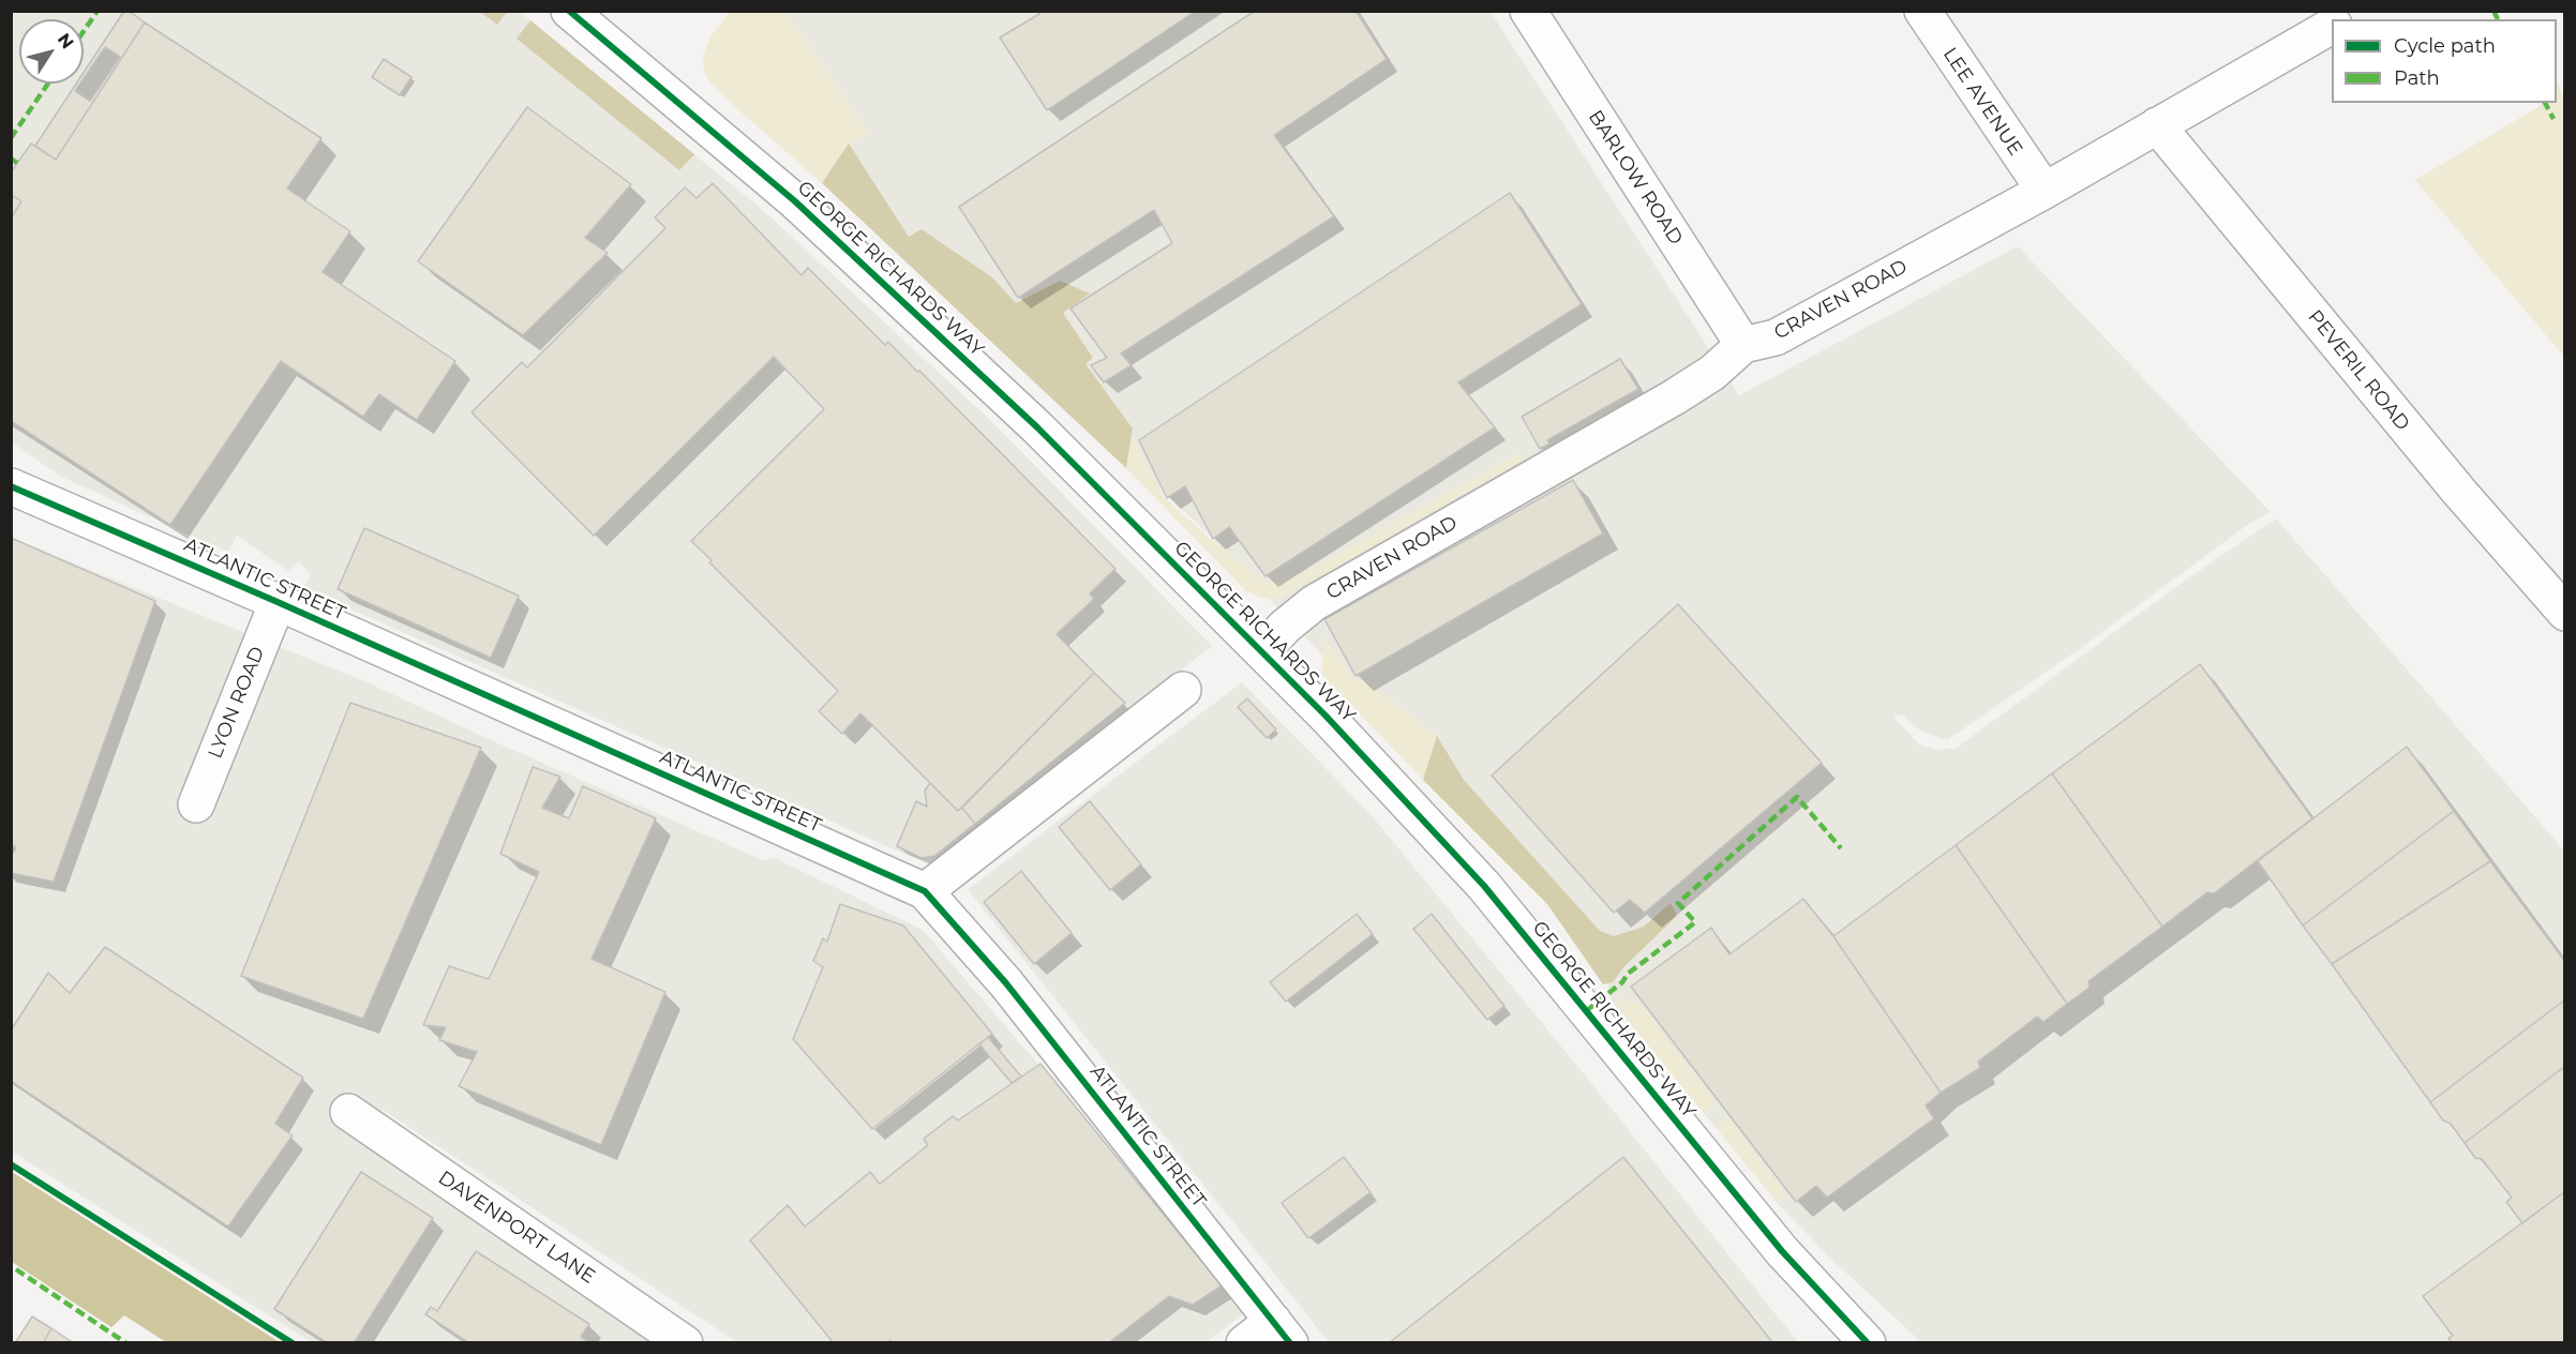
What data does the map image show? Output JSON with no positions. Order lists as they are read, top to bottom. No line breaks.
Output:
{"streets":{"street":["LEE AVENUE","BARLOW ROAD","GEORGE RICHARDS WAY","CRAVEN ROAD","PEVERIL ROAD","ATLANTIC STREET","LYON ROAD","DAVENPORT LANE"]},"crossings":[["LEE AVENUE","CRAVEN ROAD"],["BARLOW ROAD","CRAVEN ROAD"],["GEORGE RICHARDS WAY","CRAVEN ROAD"],["CRAVEN ROAD","PEVERIL ROAD"],["ATLANTIC STREET","LYON ROAD"]],"legend":["Cycle path","Path"],"north":"top right"}
